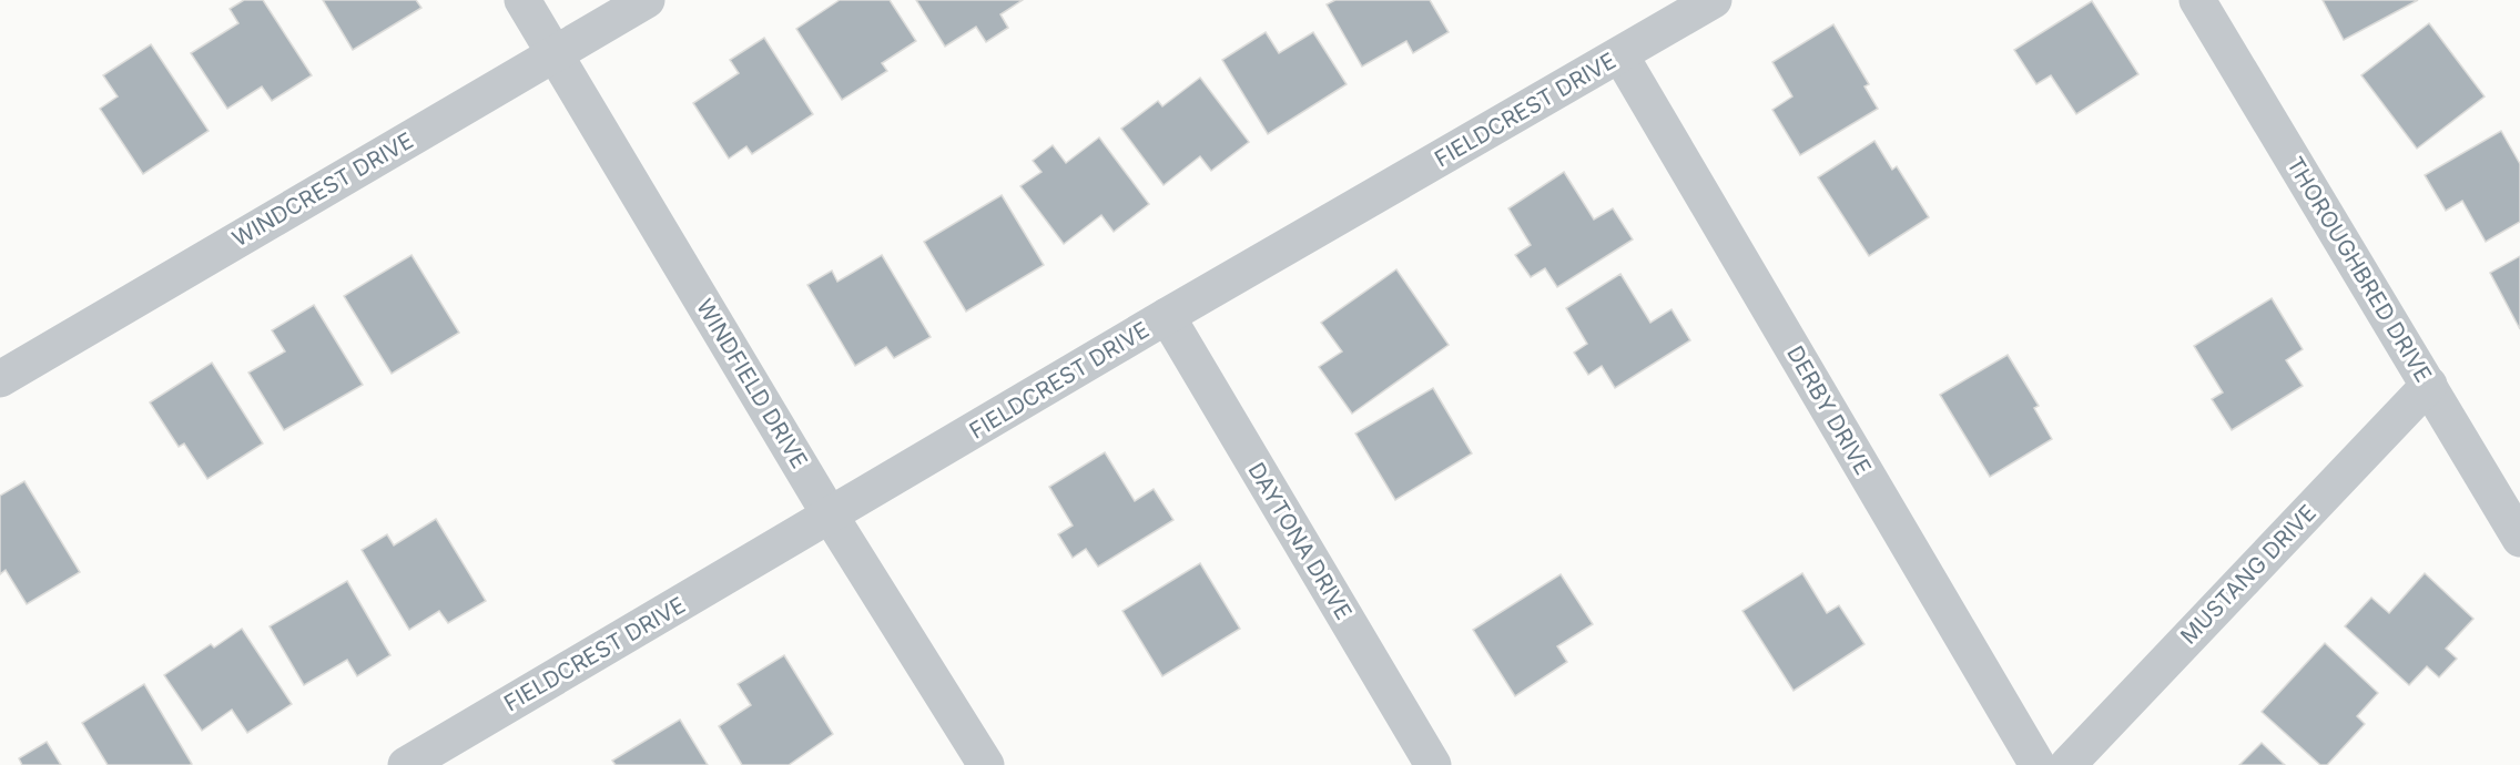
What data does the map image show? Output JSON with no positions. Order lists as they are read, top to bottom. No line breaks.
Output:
{"streets":{"street":["FIELDCREST DRIVE","WINDCREST DRIVE","THOROUGHBRED DRIVE","WINDFIELD DRIVE","DERBY DRIVE","DAYTONA DRIVE","MUSTANG DRIVE"]},"crossings":[["FIELDCREST DRIVE","WINDFIELD DRIVE"],["FIELDCREST DRIVE","DERBY DRIVE"],["FIELDCREST DRIVE","DAYTONA DRIVE"],["WINDCREST DRIVE","WINDFIELD DRIVE"],["THOROUGHBRED DRIVE","MUSTANG DRIVE"]]}
